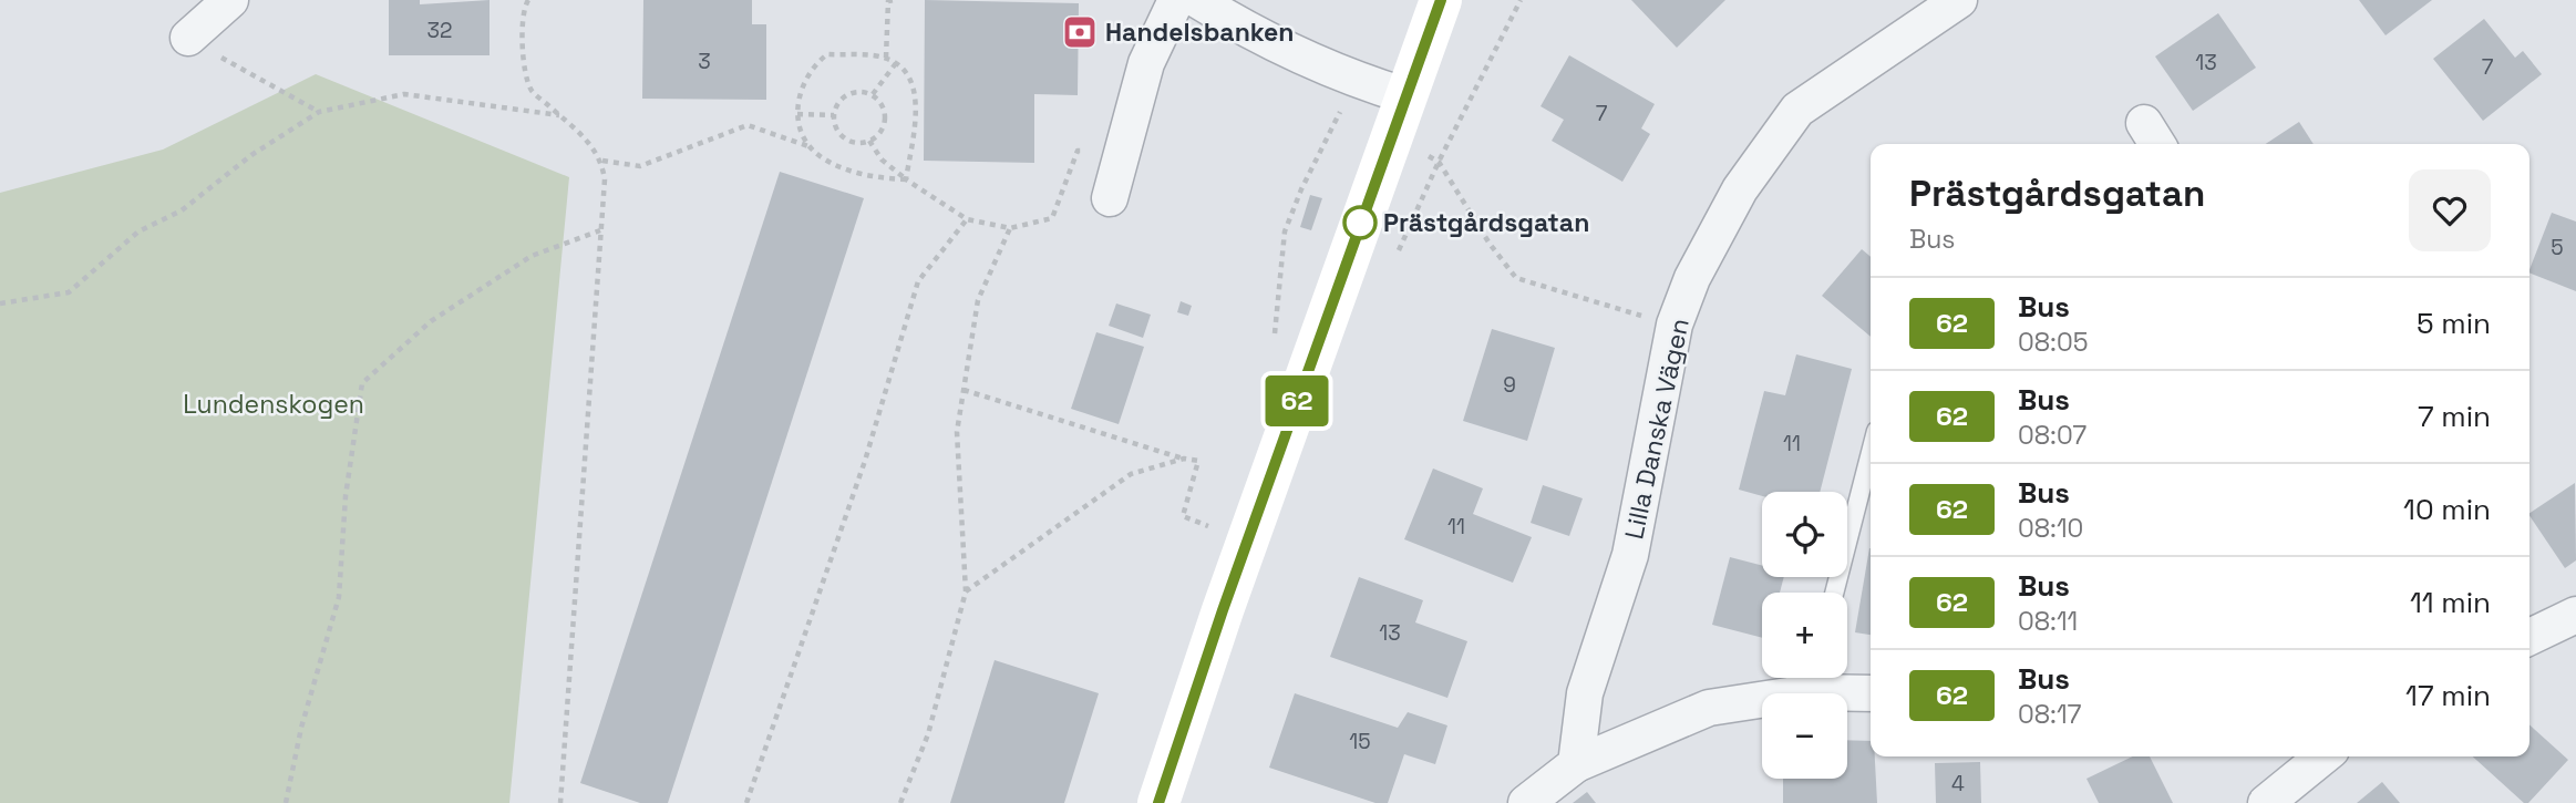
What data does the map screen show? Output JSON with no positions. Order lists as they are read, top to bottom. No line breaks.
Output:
{"streets":{"street":["Lilla Danska Vägen"]},"parks":["Lundenskogen"],"places":{"bank":["Handelsbanken"],"other":["Prästgårdsgatan"]},"lines":["bus line 62"],"house_numbers":["32","3","13","7","7","5","9","11","11","13","15","4"],"page":{"on_map":"62","heading":["Prästgårdsgatan","Bus"],"list":[{"mark":"62","name":"Bus","note":"08:05","value":"5 min"},{"mark":"62","name":"Bus","note":"08:07","value":"7 min"},{"mark":"62","name":"Bus","note":"08:10","value":"10 min"},{"mark":"62","name":"Bus","note":"08:11","value":"11 min"},{"mark":"62","name":"Bus","note":"08:17","value":"17 min"}],"map_buttons":["+","−"]}}
